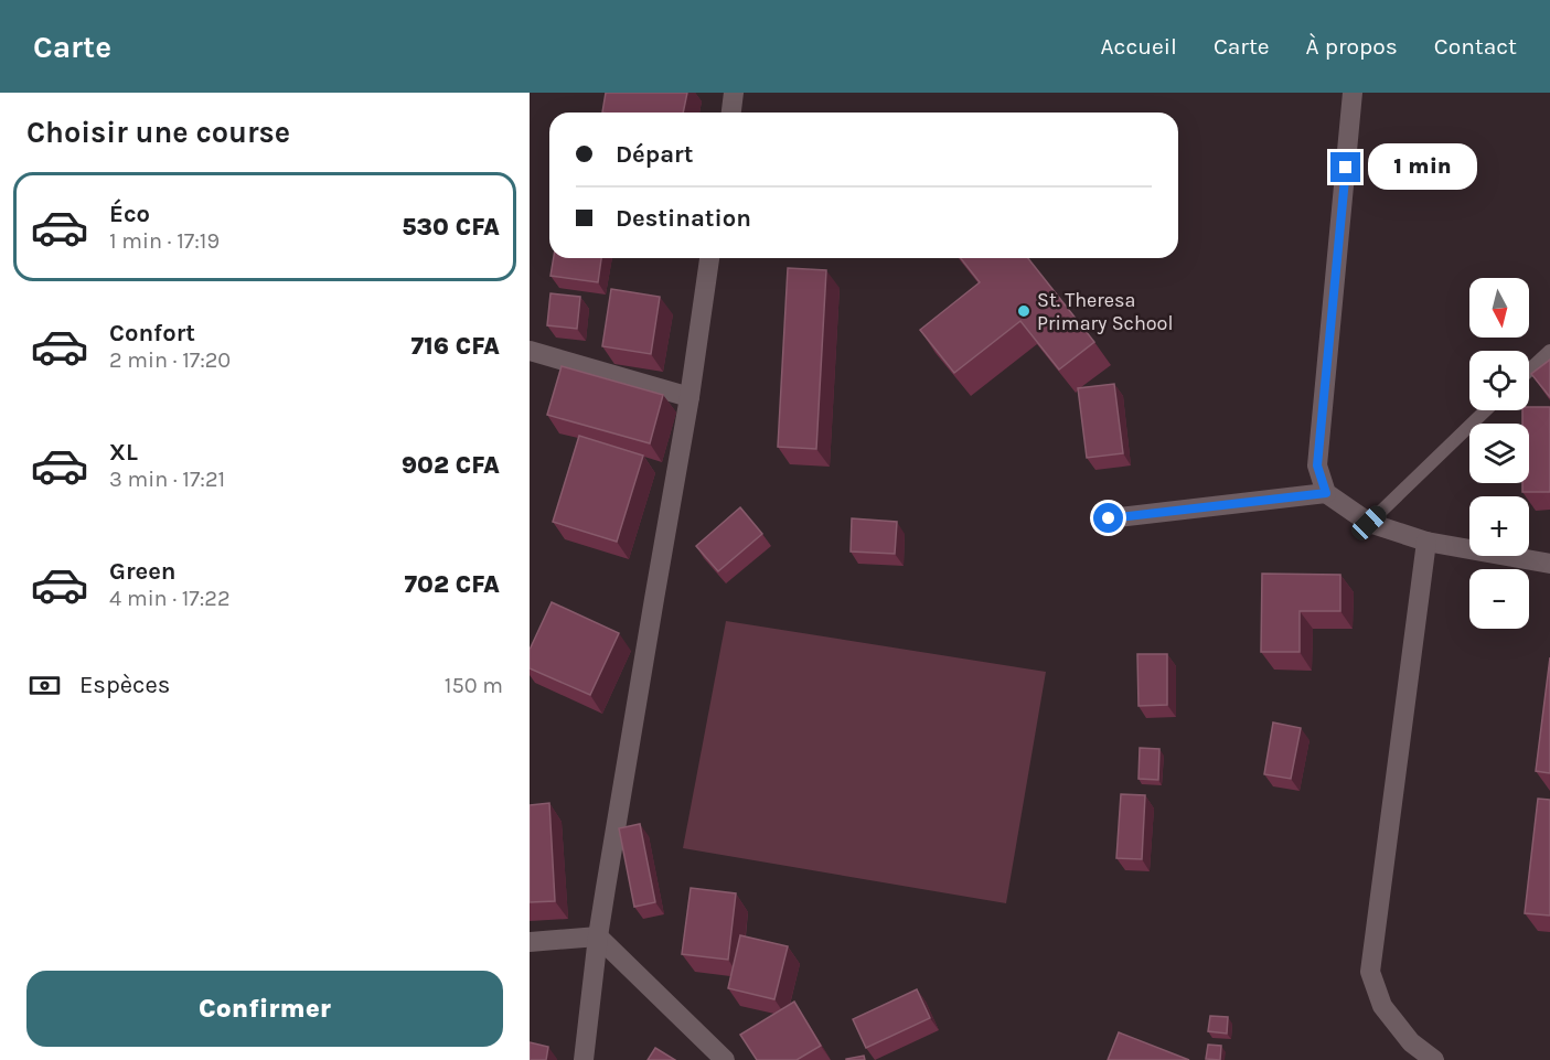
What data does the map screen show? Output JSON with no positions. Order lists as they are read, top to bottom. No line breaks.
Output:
{"places":["St. Theresa Primary School"],"north":"bottom","page":{"header":"Carte","nav":["Accueil","Carte","À propos","Contact"],"heading":"Choisir une course","banner":["Départ","Destination"],"bubble":"1 min","list":[{"name":"Éco","note":"1 min · 17:19","value":"530 CFA"},{"name":"Confort","note":"2 min · 17:20","value":"716 CFA"},{"name":"XL","note":"3 min · 17:21","value":"902 CFA"},{"name":"Green","note":"4 min · 17:22","value":"702 CFA"}],"map_buttons":["+","−"],"pay":["Espèces","150 m"],"buttons":"Confirmer"}}
